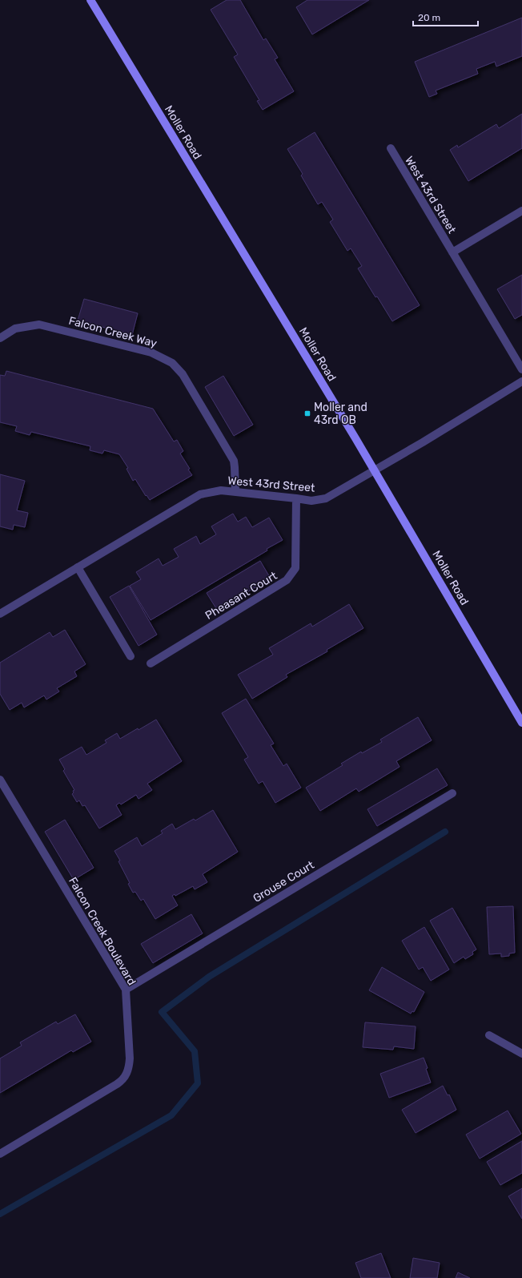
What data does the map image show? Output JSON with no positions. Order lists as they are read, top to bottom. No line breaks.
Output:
{"streets":{"street":["Moller Road","West 43rd Street","Falcon Creek Way","Pheasant Court","Grouse Court","Falcon Creek Boulevard"]},"crossings":[["Moller Road","West 43rd Street"],["West 43rd Street","Falcon Creek Way"],["West 43rd Street","Pheasant Court"],["Grouse Court","Falcon Creek Boulevard"]],"places":{"transit":["Moller and 43rd OB"]},"scale_bar":"20 m"}
